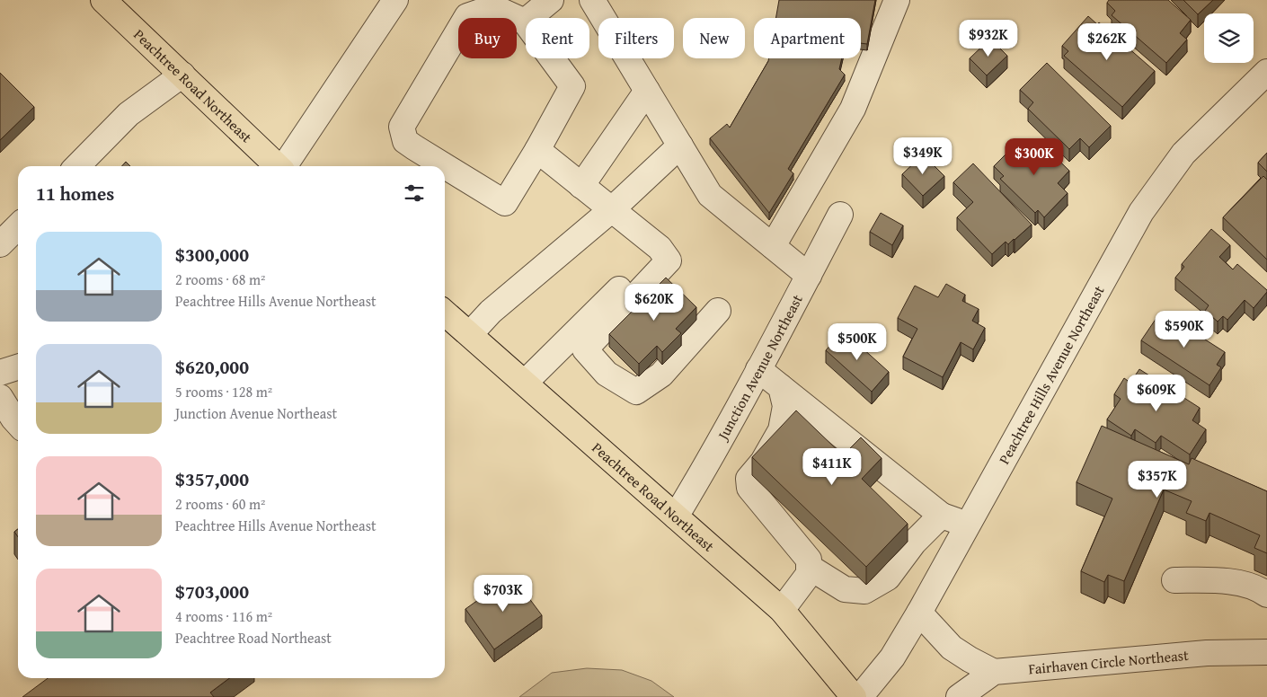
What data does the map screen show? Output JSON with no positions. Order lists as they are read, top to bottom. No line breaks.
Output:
{"streets":{"highway":["Peachtree Road Northeast"],"street":["Junction Avenue Northeast","Peachtree Hills Avenue Northeast","Fairhaven Circle Northeast"]},"crossings":[["Peachtree Road Northeast","Junction Avenue Northeast"]],"page":{"chip":["Buy","Rent","Filters","New","Apartment"],"price":["$932K","$262K","$349K","$300K","$620K","$590K","$500K","$609K","$411K","$357K","$703K"],"heading":"11 homes","list":[{"name":"$300,000","note":"2 rooms · 68 m² · Peachtree Hills Avenue Northeast"},{"name":"$620,000","note":"5 rooms · 128 m² · Junction Avenue Northeast"},{"name":"$357,000","note":"2 rooms · 60 m² · Peachtree Hills Avenue Northeast"},{"name":"$703,000","note":"4 rooms · 116 m² · Peachtree Road Northeast"}]}}
